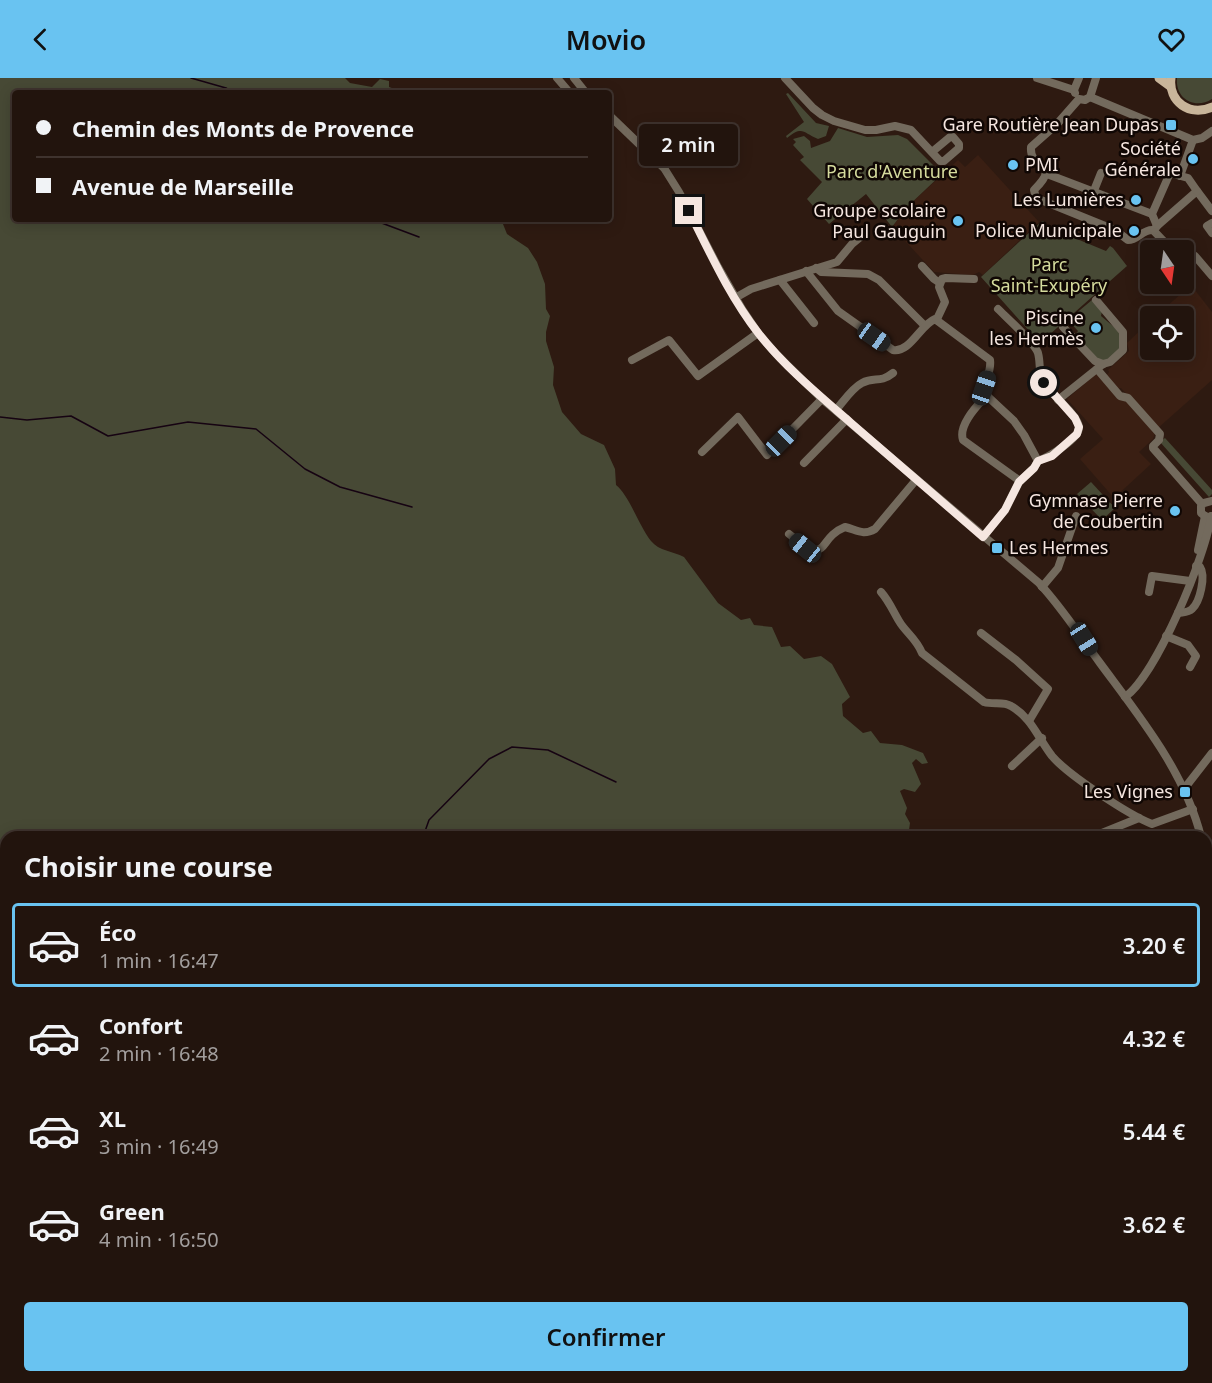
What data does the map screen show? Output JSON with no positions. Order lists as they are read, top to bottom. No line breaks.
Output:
{"parks":["Parc d'Aventure","Parc Saint-Exupéry"],"places":{"transit":["Gare Routière Jean Dupas","Les Hermes","Les Vignes"],"other":["Société Générale","PMI","Les Lumières","Groupe scolaire Paul Gauguin","Police Municipale","Piscine les Hermès","Gymnase Pierre de Coubertin"]},"north":"bottom","page":{"header":"Movio","banner":["Chemin des Monts de Provence","Avenue de Marseille"],"bubble":"2 min","heading":"Choisir une course","list":[{"name":"Éco","note":"1 min · 16:47","value":"3.20 €"},{"name":"Confort","note":"2 min · 16:48","value":"4.32 €"},{"name":"XL","note":"3 min · 16:49","value":"5.44 €"},{"name":"Green","note":"4 min · 16:50","value":"3.62 €"}],"buttons":"Confirmer"}}
